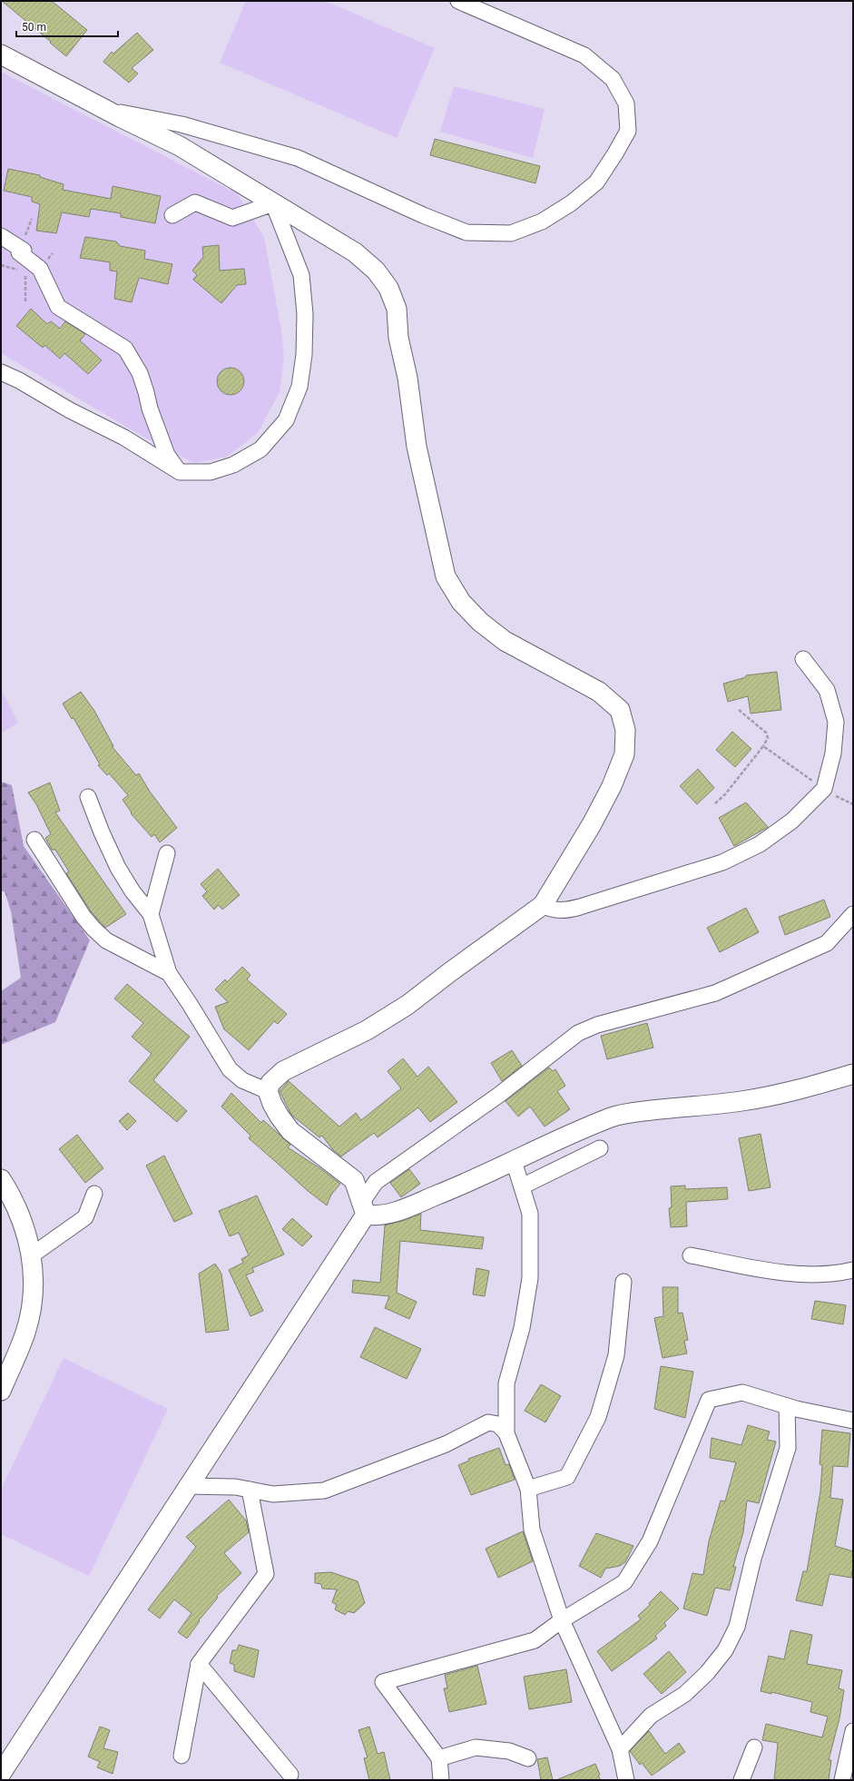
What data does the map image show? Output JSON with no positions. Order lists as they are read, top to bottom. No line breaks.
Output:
{"scale_bar":"50 m"}
